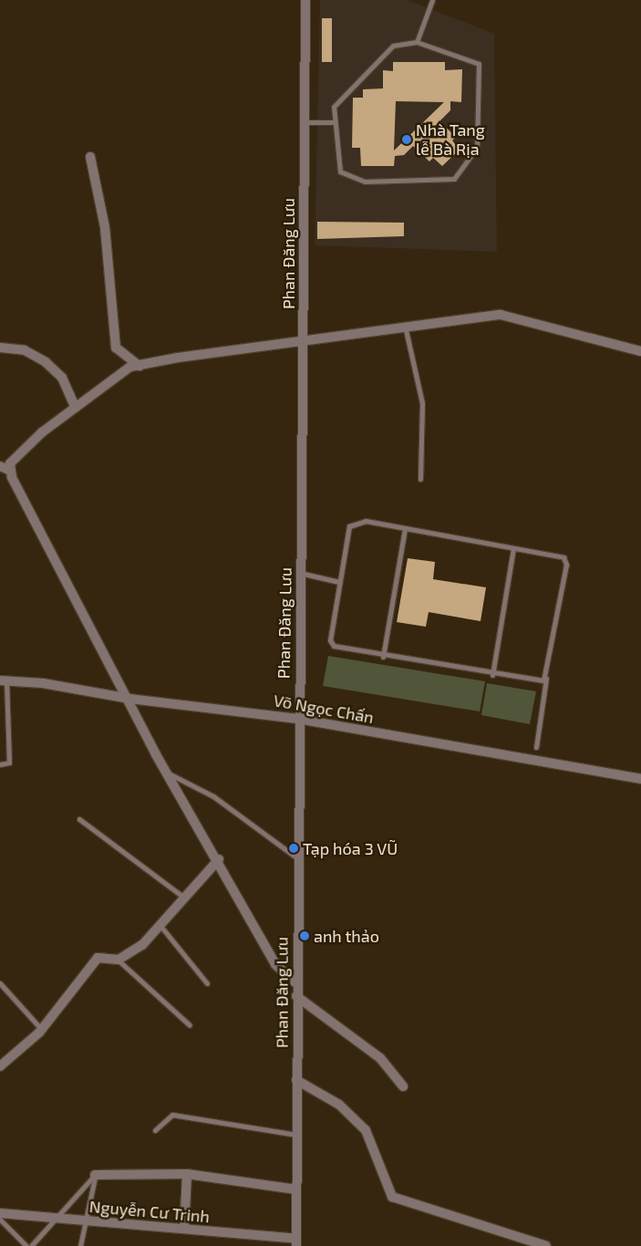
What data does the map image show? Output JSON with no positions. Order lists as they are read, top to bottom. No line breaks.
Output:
{"streets":{"street":["Phan Đăng Lưu","Võ Ngọc Chấn","Nguyễn Cư Trinh"]},"crossings":[["Phan Đăng Lưu","Võ Ngọc Chấn"],["Phan Đăng Lưu","Nguyễn Cư Trinh"]],"places":["Nhà Tang lễ Bà Rịa","Tạp hóa 3 VŨ","anh thảo"]}
